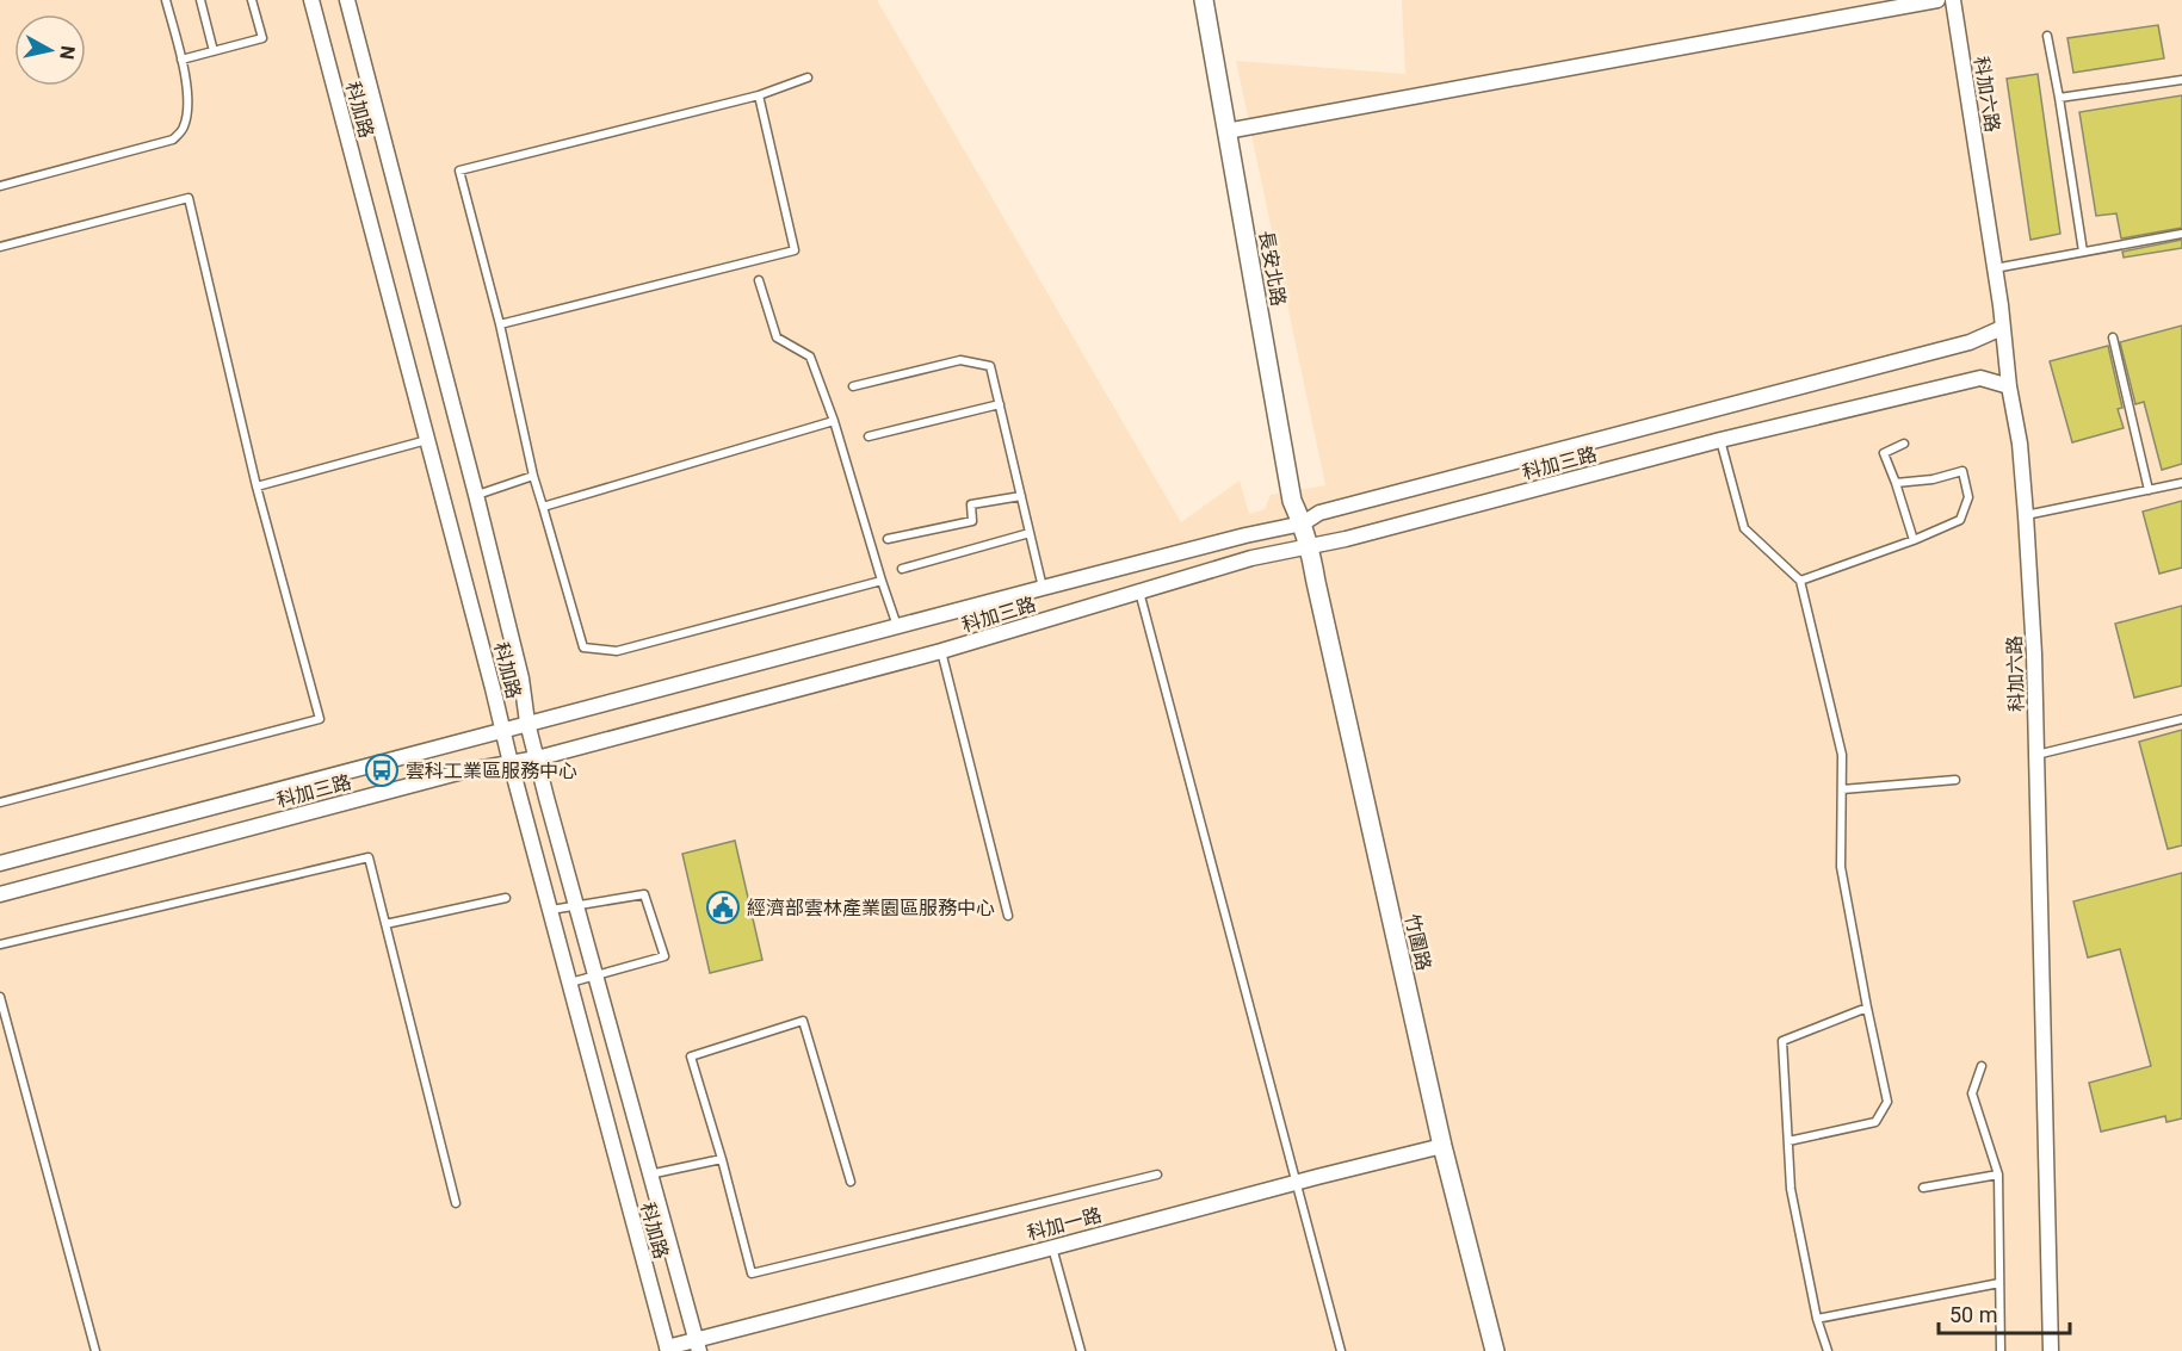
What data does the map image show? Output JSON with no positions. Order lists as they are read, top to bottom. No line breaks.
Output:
{"streets":{"street":["科加六路","科加路","長安北路","科加三路","竹圍路","科加一路"]},"crossings":[["科加六路","科加三路"],["科加路","科加三路"],["科加路","科加一路"],["長安北路","科加三路"],["長安北路","竹圍路"],["科加三路","竹圍路"],["竹圍路","科加一路"]],"places":{"bus stop":["雲科工業區服務中心"],"public building":["經濟部雲林產業園區服務中心"]},"scale_bar":"50 m","north":"right"}
